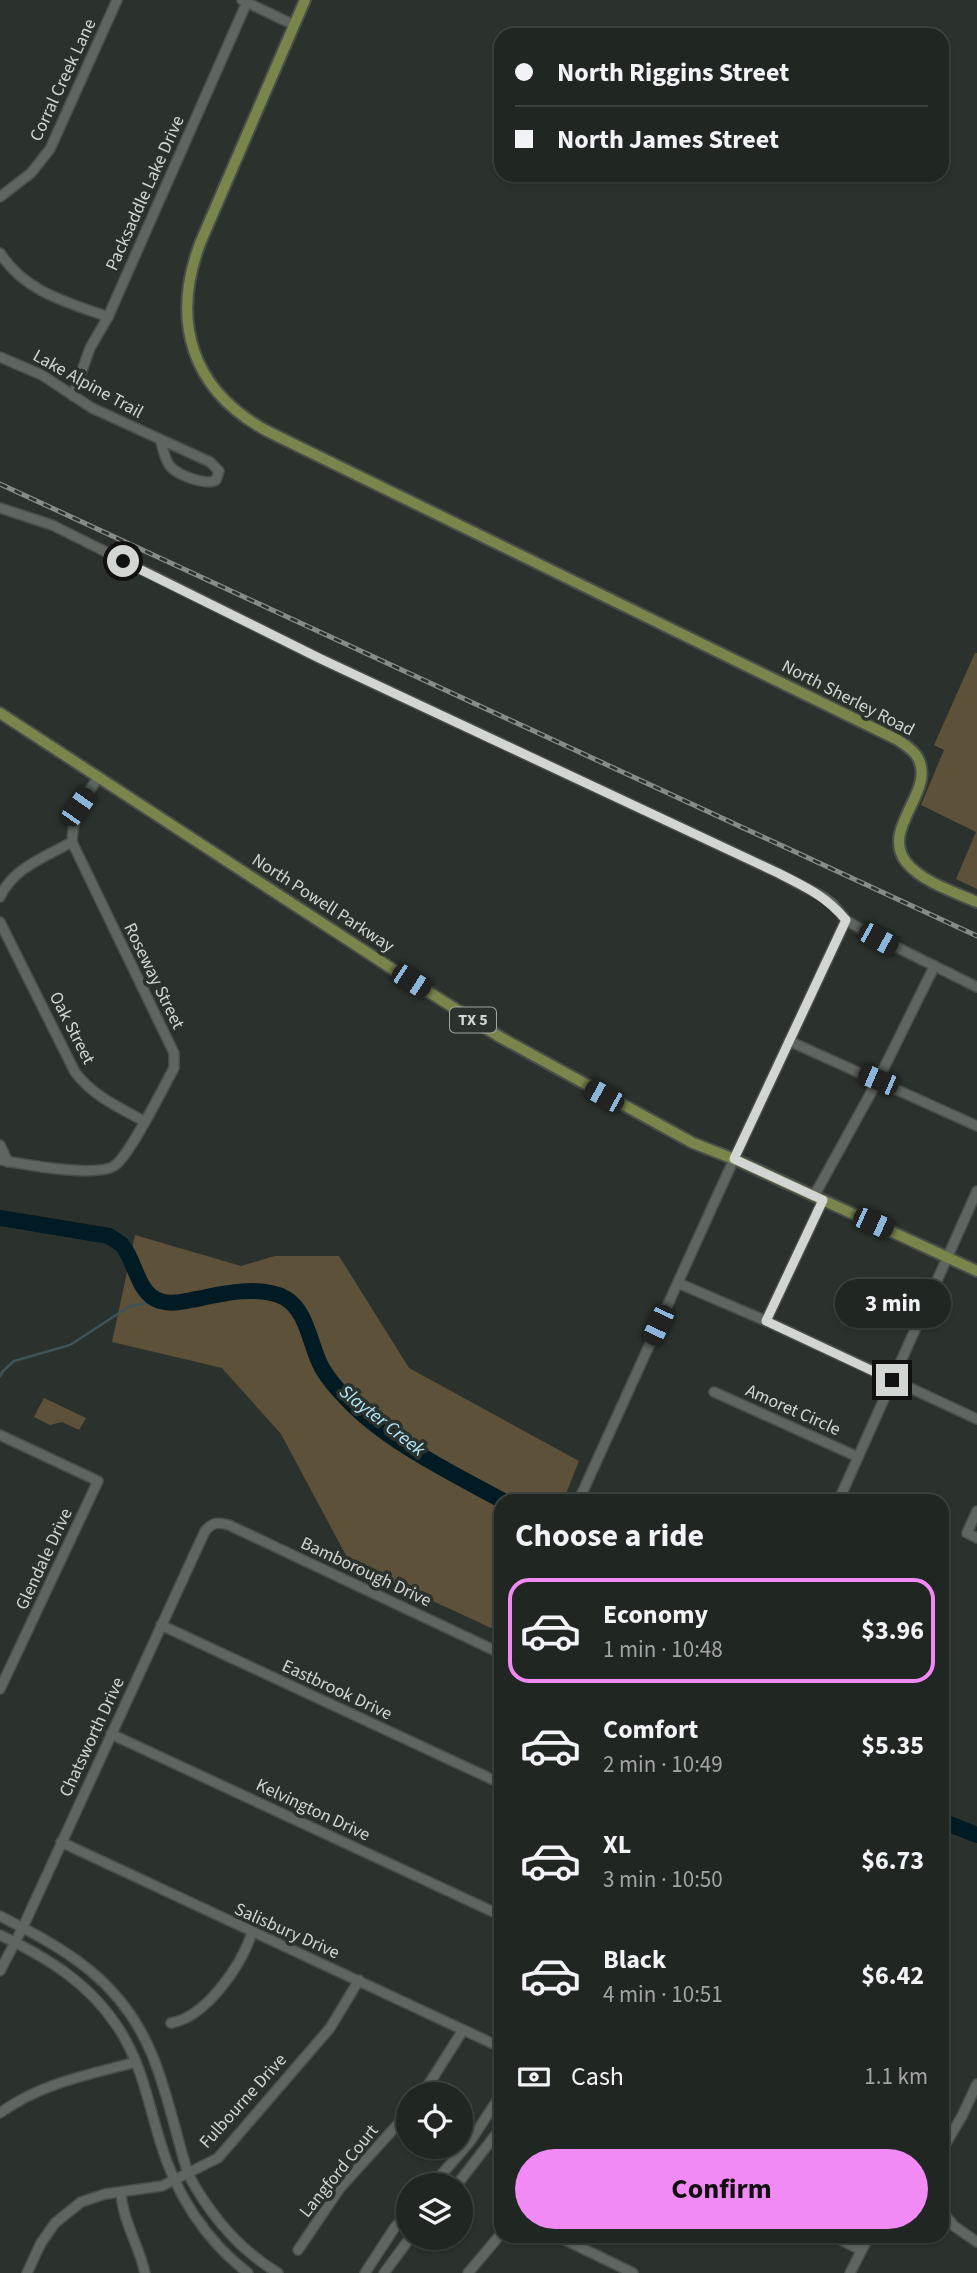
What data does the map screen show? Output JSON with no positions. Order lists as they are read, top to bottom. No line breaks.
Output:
{"streets":{"main road":["North Sherley Road","North Powell Parkway","TX 5"],"street":["Corral Creek Lane","Packsaddle Lake Drive","Lake Alpine Trail","Roseway Street","Oak Street","Amoret Circle","Glendale Drive","Bamborough Drive","Eastbrook Drive","Chatsworth Drive","Kelvington Drive","Salisbury Drive","Fulbourne Drive","Langford Court"]},"crossings":[["Packsaddle Lake Drive","Lake Alpine Trail"],["Roseway Street","Oak Street"],["Bamborough Drive","Chatsworth Drive"],["Eastbrook Drive","Chatsworth Drive"],["Chatsworth Drive","Kelvington Drive"],["Chatsworth Drive","Salisbury Drive"],["Salisbury Drive","Fulbourne Drive"]],"water":["Slayter Creek"],"page":{"banner":["North Riggins Street","North James Street"],"bubble":"3 min","heading":"Choose a ride","list":[{"name":"Economy","note":"1 min · 10:48","value":"$3.96"},{"name":"Comfort","note":"2 min · 10:49","value":"$5.35"},{"name":"XL","note":"3 min · 10:50","value":"$6.73"},{"name":"Black","note":"4 min · 10:51","value":"$6.42"}],"pay":["Cash","1.1 km"],"buttons":"Confirm"}}
